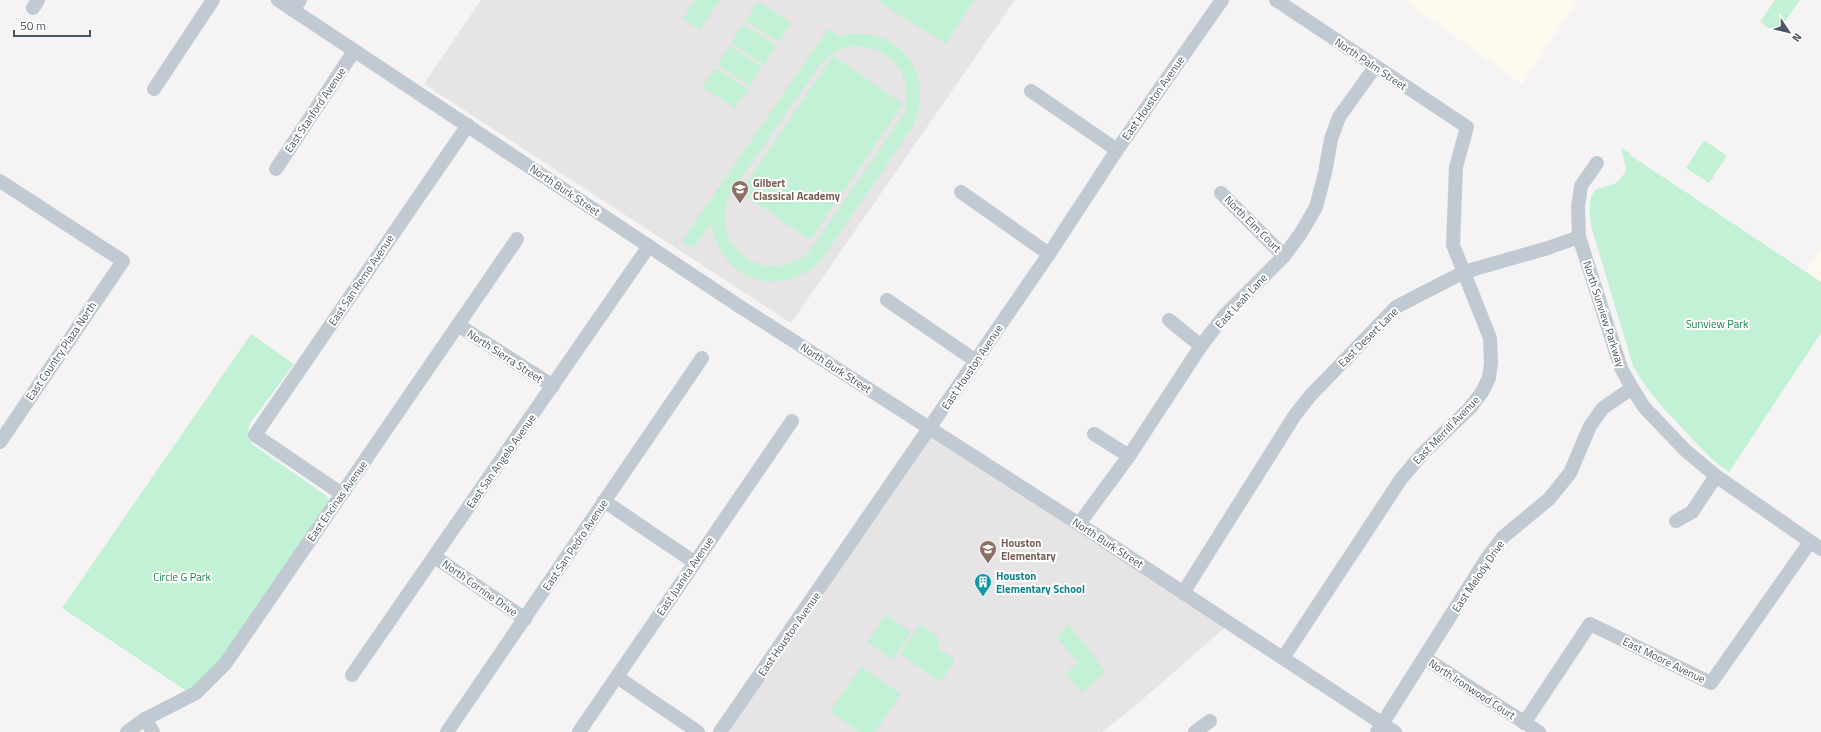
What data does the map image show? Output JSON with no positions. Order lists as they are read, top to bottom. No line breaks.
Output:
{"streets":{"street":["North Palm Street","East Houston Avenue","East Stanford Avenue","North Burk Street","North Elm Court","East San Remo Avenue","East Leah Lane","North Sunview Parkway","East Desert Lane","East Country Plaza North","North Sierra Street","East Merrill Avenue","East San Angelo Avenue","East Encinas Avenue","East San Pedro Avenue","East Juanita Avenue","East Melody Drive","North Corrine Drive","East Moore Avenue","North Ironwood Court"]},"crossings":[["North Palm Street","East Leah Lane"],["North Palm Street","East Merrill Avenue"],["East Houston Avenue","North Burk Street"],["East Stanford Avenue","North Burk Street"],["North Burk Street","East San Remo Avenue"],["North Burk Street","East Leah Lane"],["North Burk Street","East Desert Lane"],["North Burk Street","East Merrill Avenue"],["North Burk Street","East San Angelo Avenue"],["North Burk Street","East Melody Drive"],["North Elm Court","East Leah Lane"],["East San Remo Avenue","East Encinas Avenue"],["North Sunview Parkway","East Desert Lane"],["North Sunview Parkway","East Melody Drive"],["North Sunview Parkway","East Moore Avenue"],["East Desert Lane","East Merrill Avenue"],["North Sierra Street","East San Angelo Avenue"],["North Sierra Street","East Encinas Avenue"],["East San Angelo Avenue","North Corrine Drive"],["East San Pedro Avenue","North Corrine Drive"],["East Melody Drive","North Ironwood Court"],["East Moore Avenue","North Ironwood Court"]],"parks":["Sunview Park","Circle G Park"],"places":{"school or university":["Gilbert Classical Academy","Houston Elementary"],"building":["Houston Elementary School"]},"scale_bar":"50 m","north":"bottom right"}
